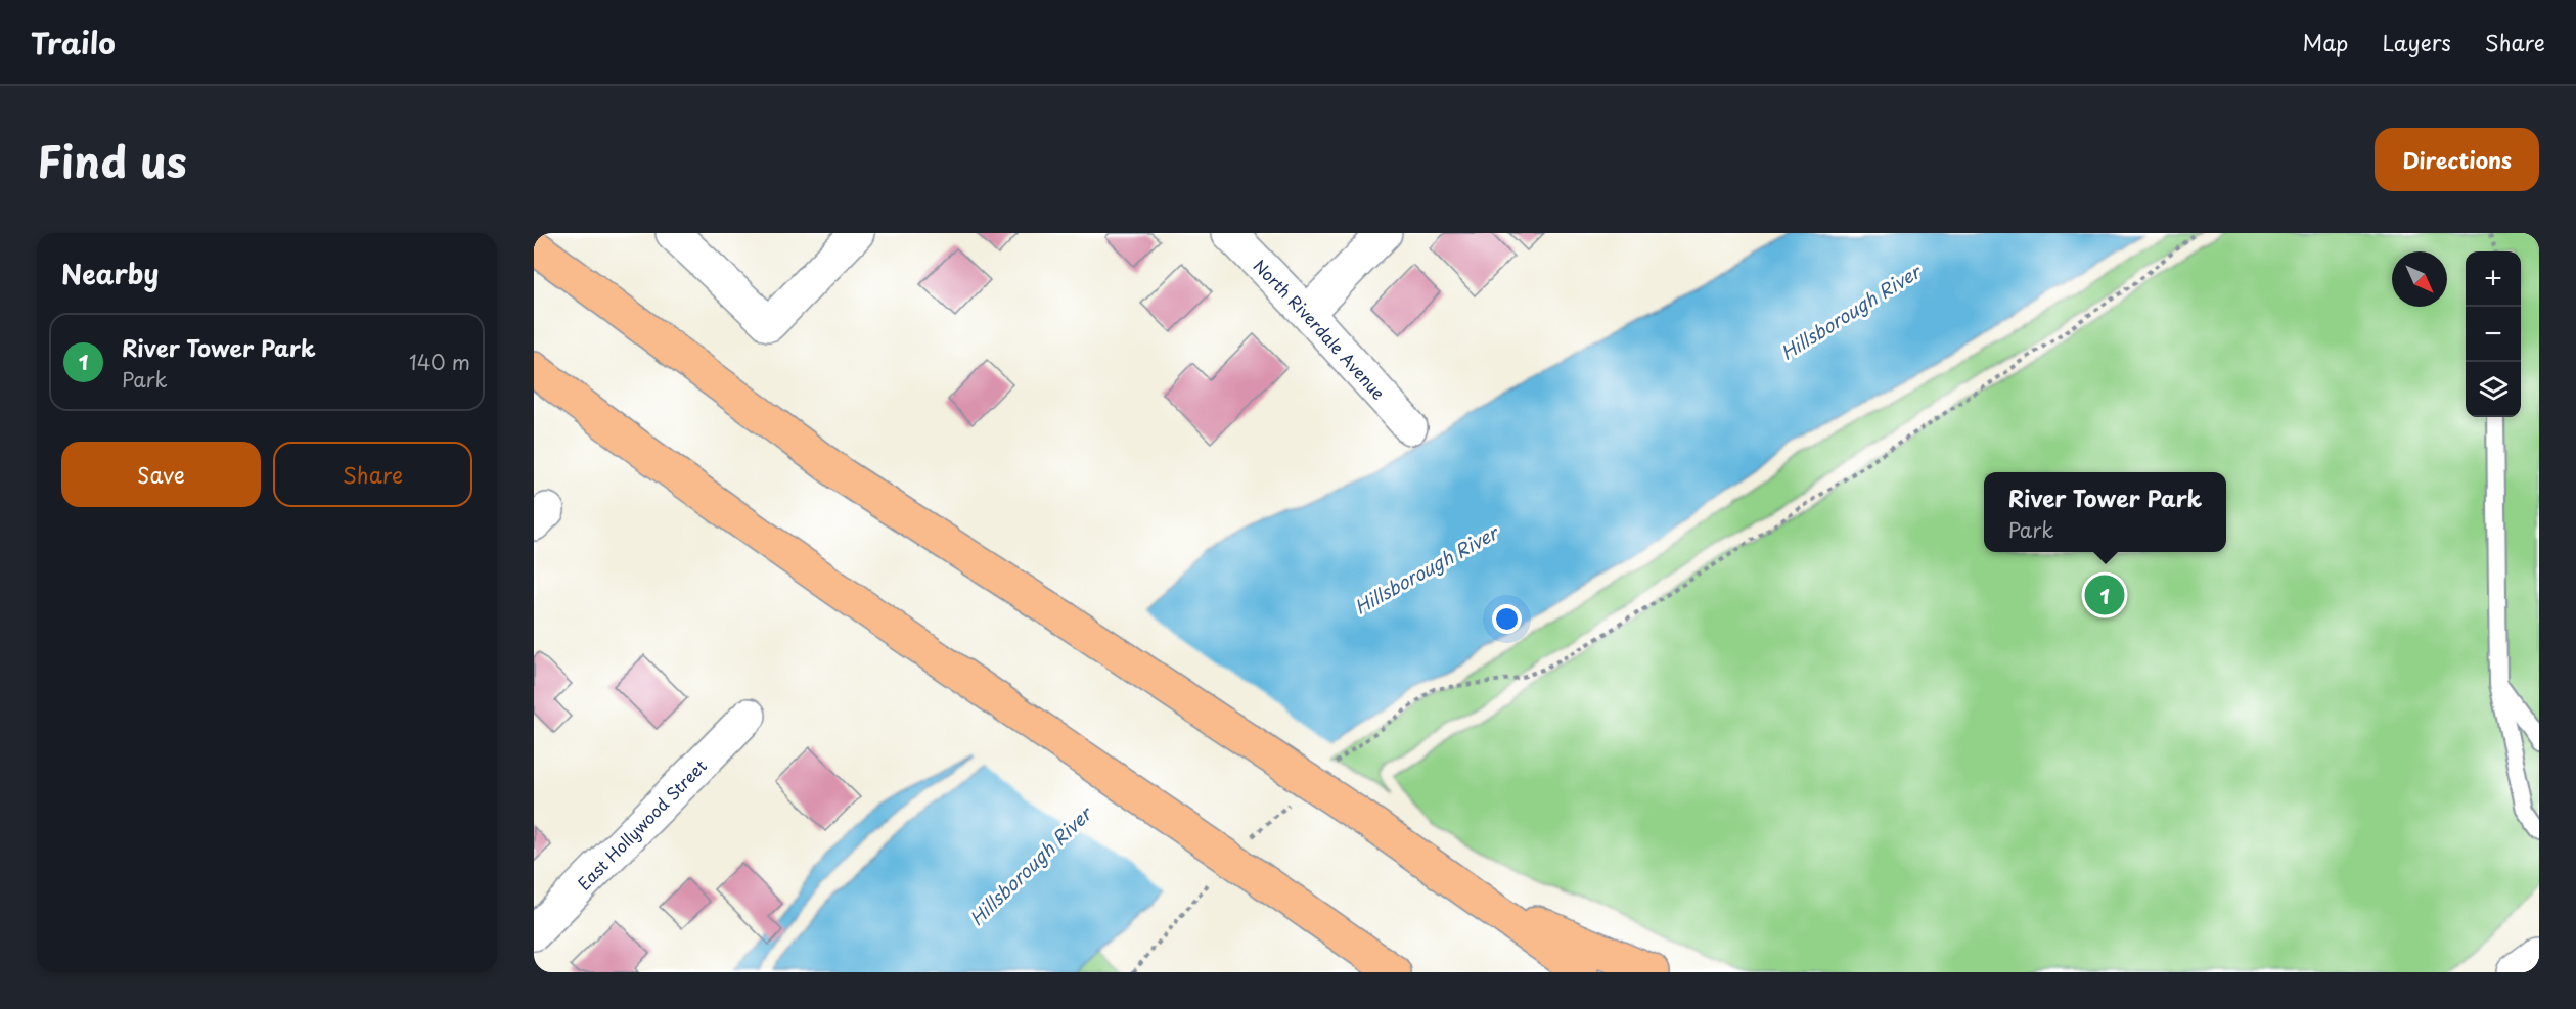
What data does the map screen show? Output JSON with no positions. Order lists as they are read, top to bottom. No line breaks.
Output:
{"streets":{"street":["North Riverdale Avenue","East Hollywood Street"]},"water":["Hillsborough River"],"north":"bottom right","page":{"header":"Trailo","nav":["Map","Layers","Share"],"title":"Find us","buttons":["Directions",["Save","Share"]],"heading":"Nearby","map_buttons":["+","−"],"list":[{"mark":"1","name":"River Tower Park","note":"Park","value":"140 m"}],"popup":["River Tower Park","Park"],"pins":"1"}}
